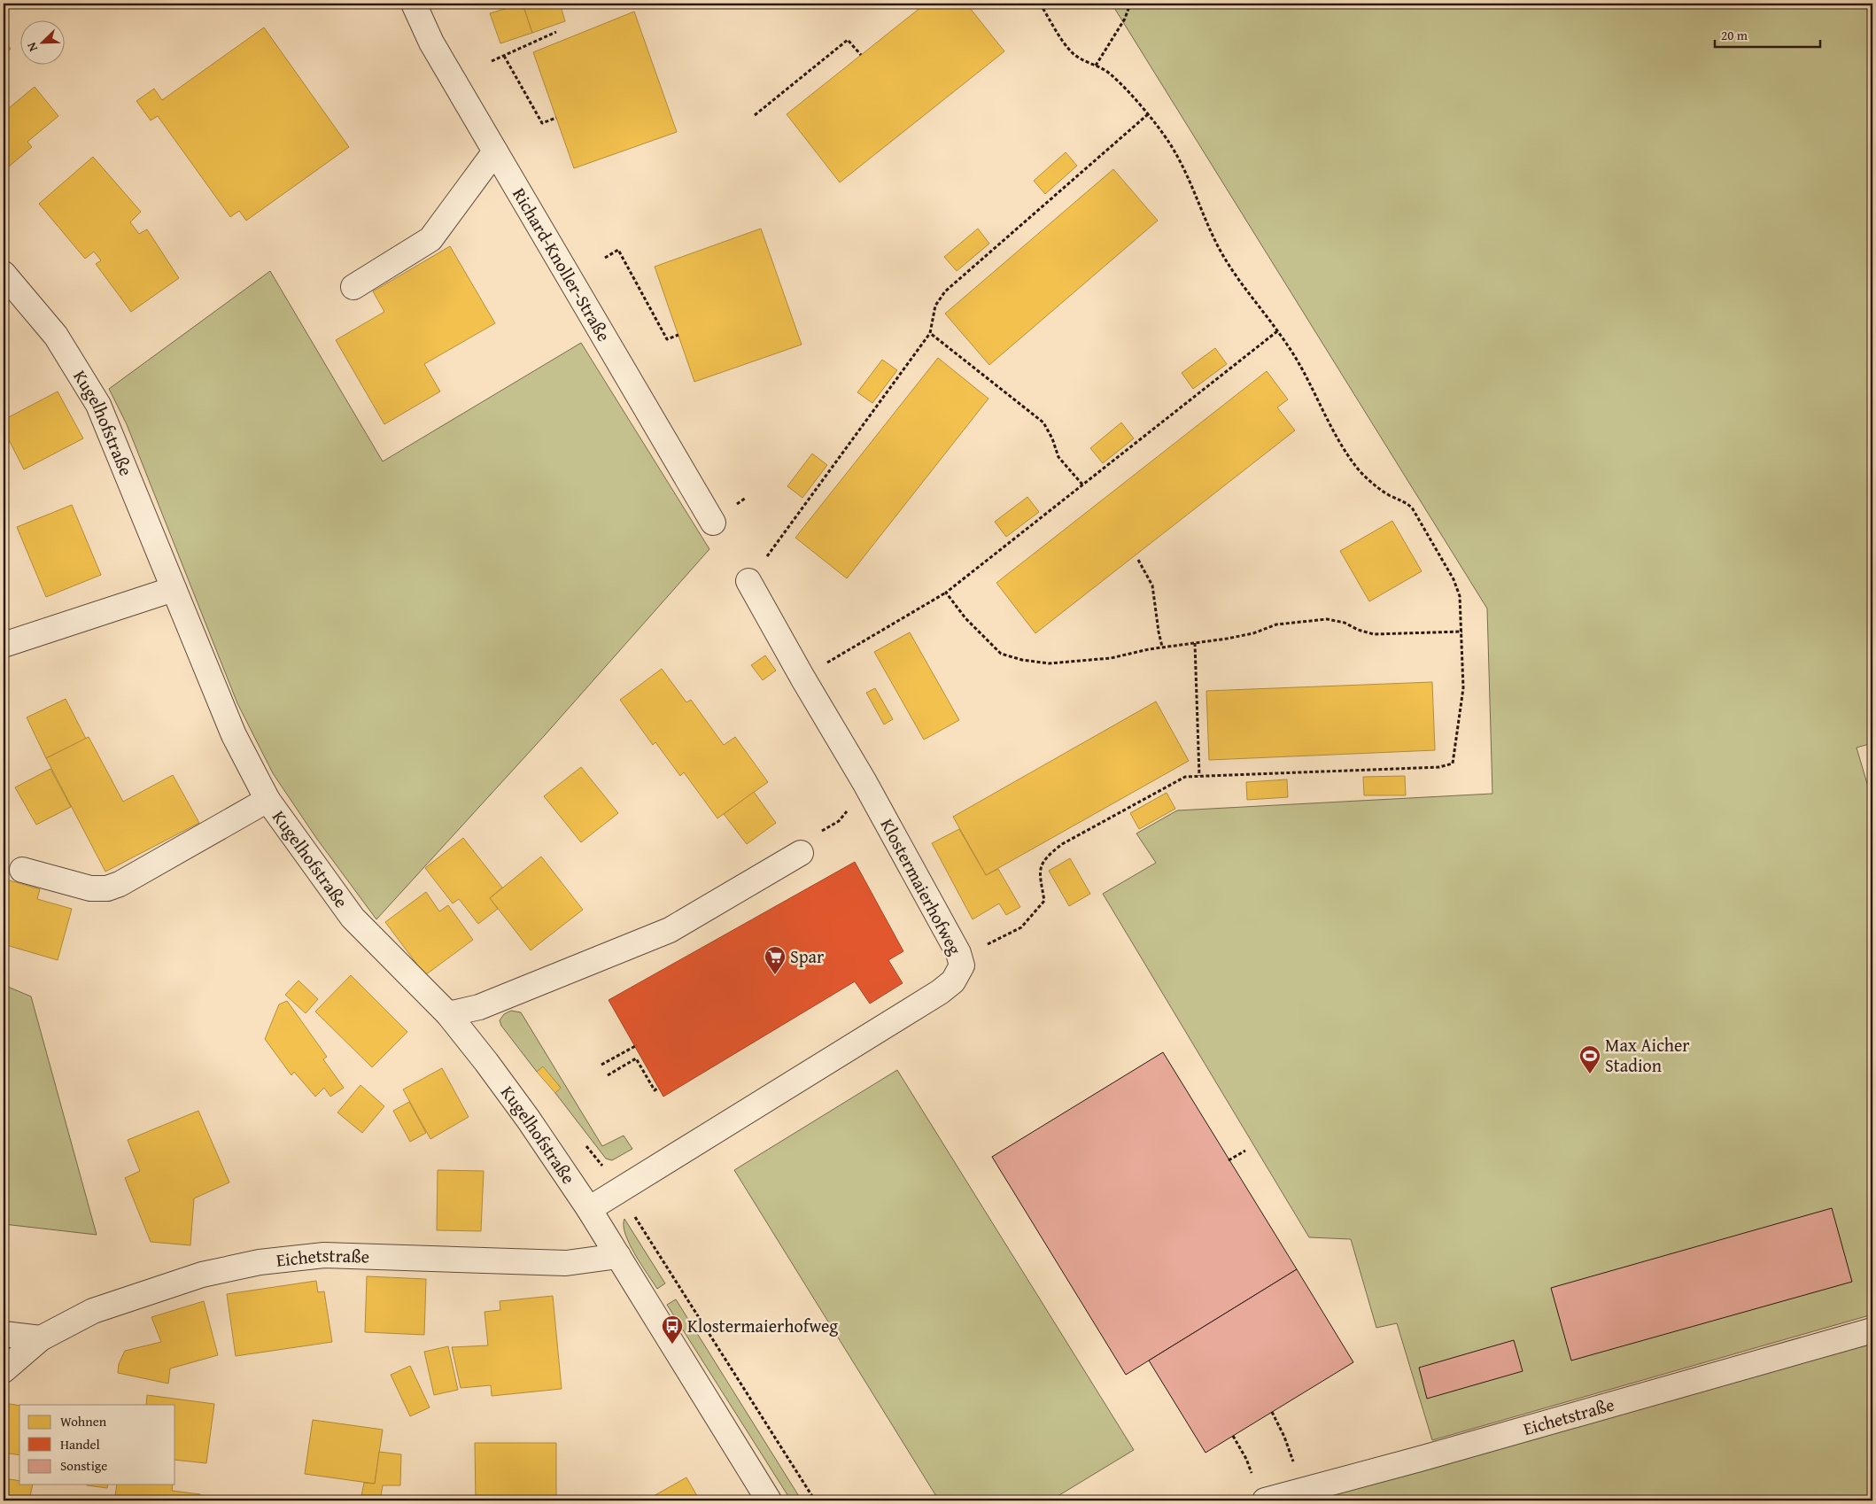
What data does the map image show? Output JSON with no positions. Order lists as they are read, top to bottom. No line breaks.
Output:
{"streets":{"street":["Richard-Knoller-Straße","Kugelhofstraße","Klostermaierhofweg","Eichetstraße"]},"crossings":[["Kugelhofstraße","Klostermaierhofweg"],["Kugelhofstraße","Eichetstraße"]],"places":{"supermarket":["Spar"],"sports":["Max Aicher Stadion"],"bus stop":["Klostermaierhofweg"]},"legend":["Wohnen","Handel","Sonstige"],"scale_bar":"20 m","north":"bottom left"}
